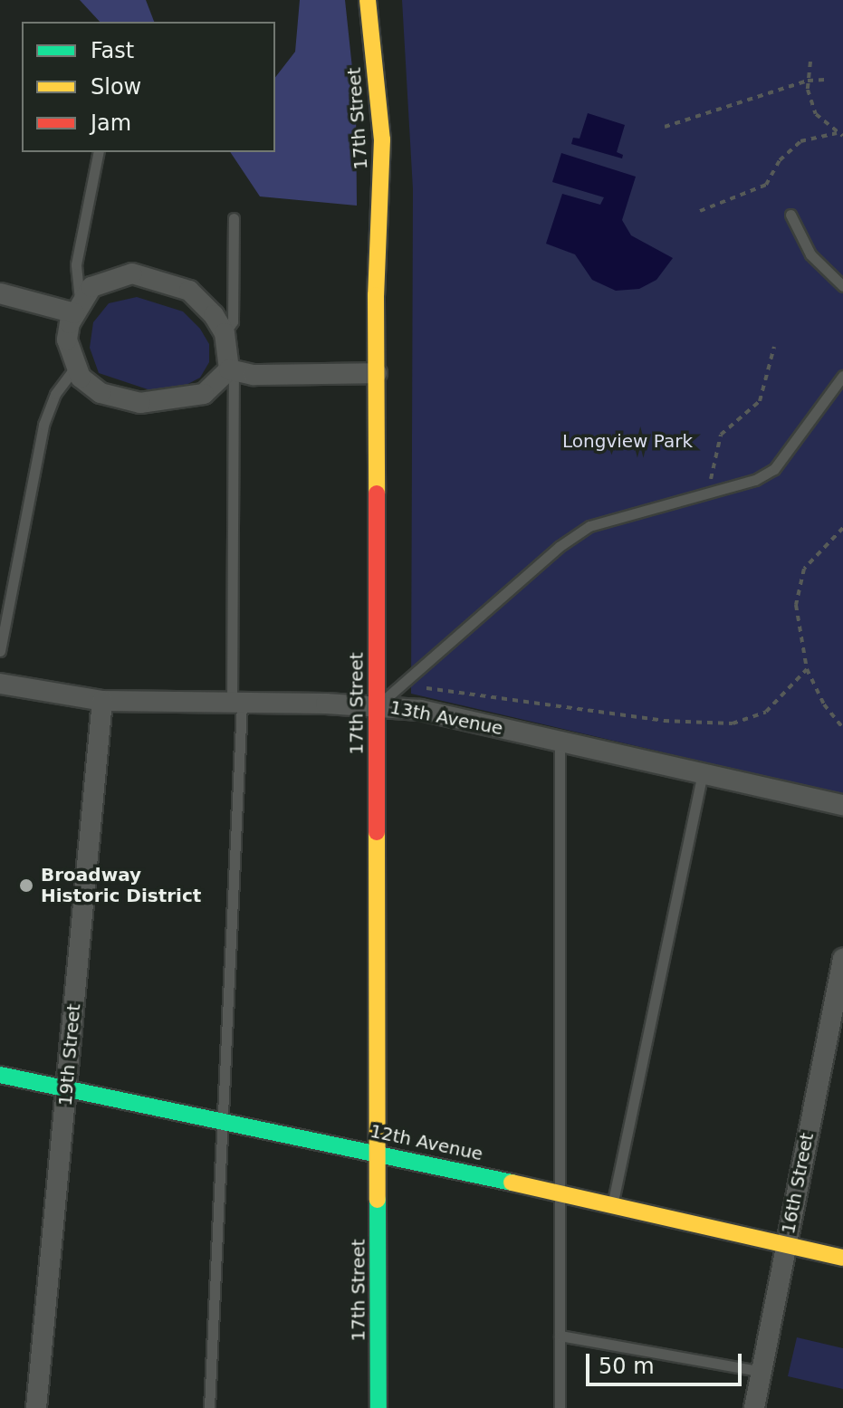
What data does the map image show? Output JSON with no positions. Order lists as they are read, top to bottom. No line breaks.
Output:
{"streets":{"street":["17th Street","13th Avenue","19th Street","12th Avenue","16th Street"]},"crossings":[["17th Street","13th Avenue"],["17th Street","12th Avenue"],["13th Avenue","19th Street"],["19th Street","12th Avenue"],["12th Avenue","16th Street"]],"parks":["Longview Park"],"places":["Broadway Historic District"],"legend":["Fast","Slow","Jam"],"scale_bar":"50 m"}
